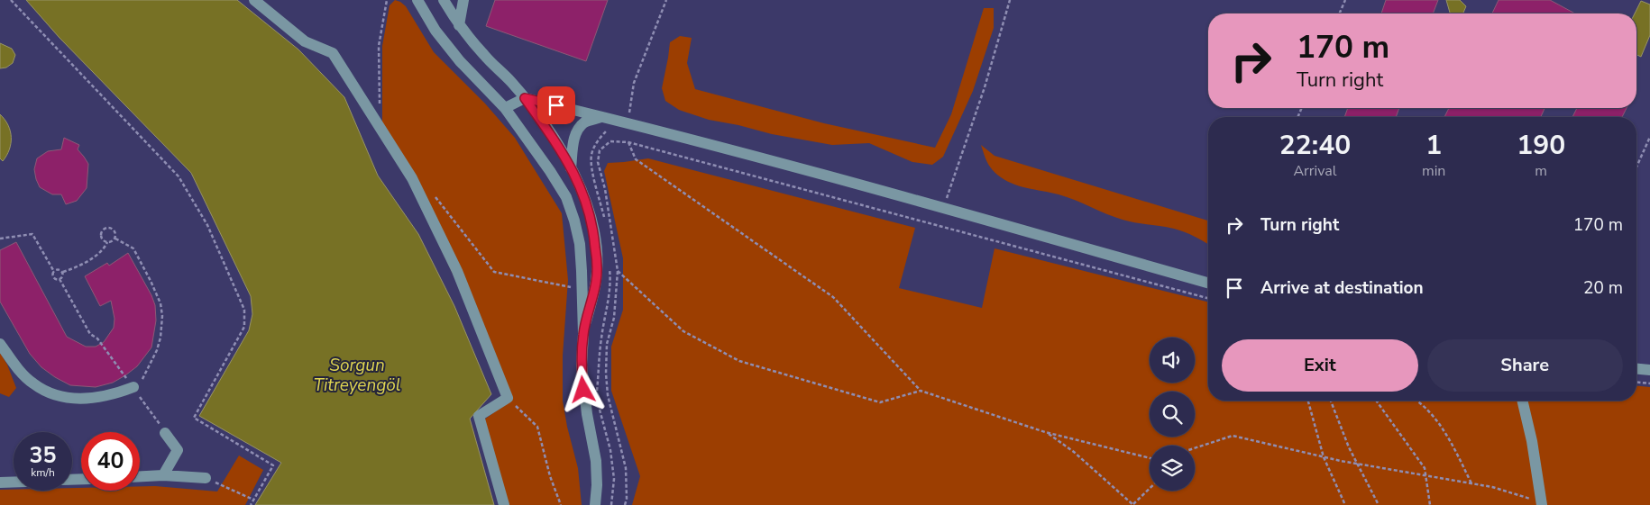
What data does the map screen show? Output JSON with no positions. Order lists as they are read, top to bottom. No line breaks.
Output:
{"water":["Sorgun Titreyengöl"],"page":{"turn":["170 m","Turn right"],"eta":["22:40","Arrival","1","min","190","m"],"list":[{"name":"Turn right","value":"170 m"},{"name":"Arrive at destination","value":"20 m"}],"buttons":["Exit","Share"],"speed":"35 km/h","limit":"40"}}
